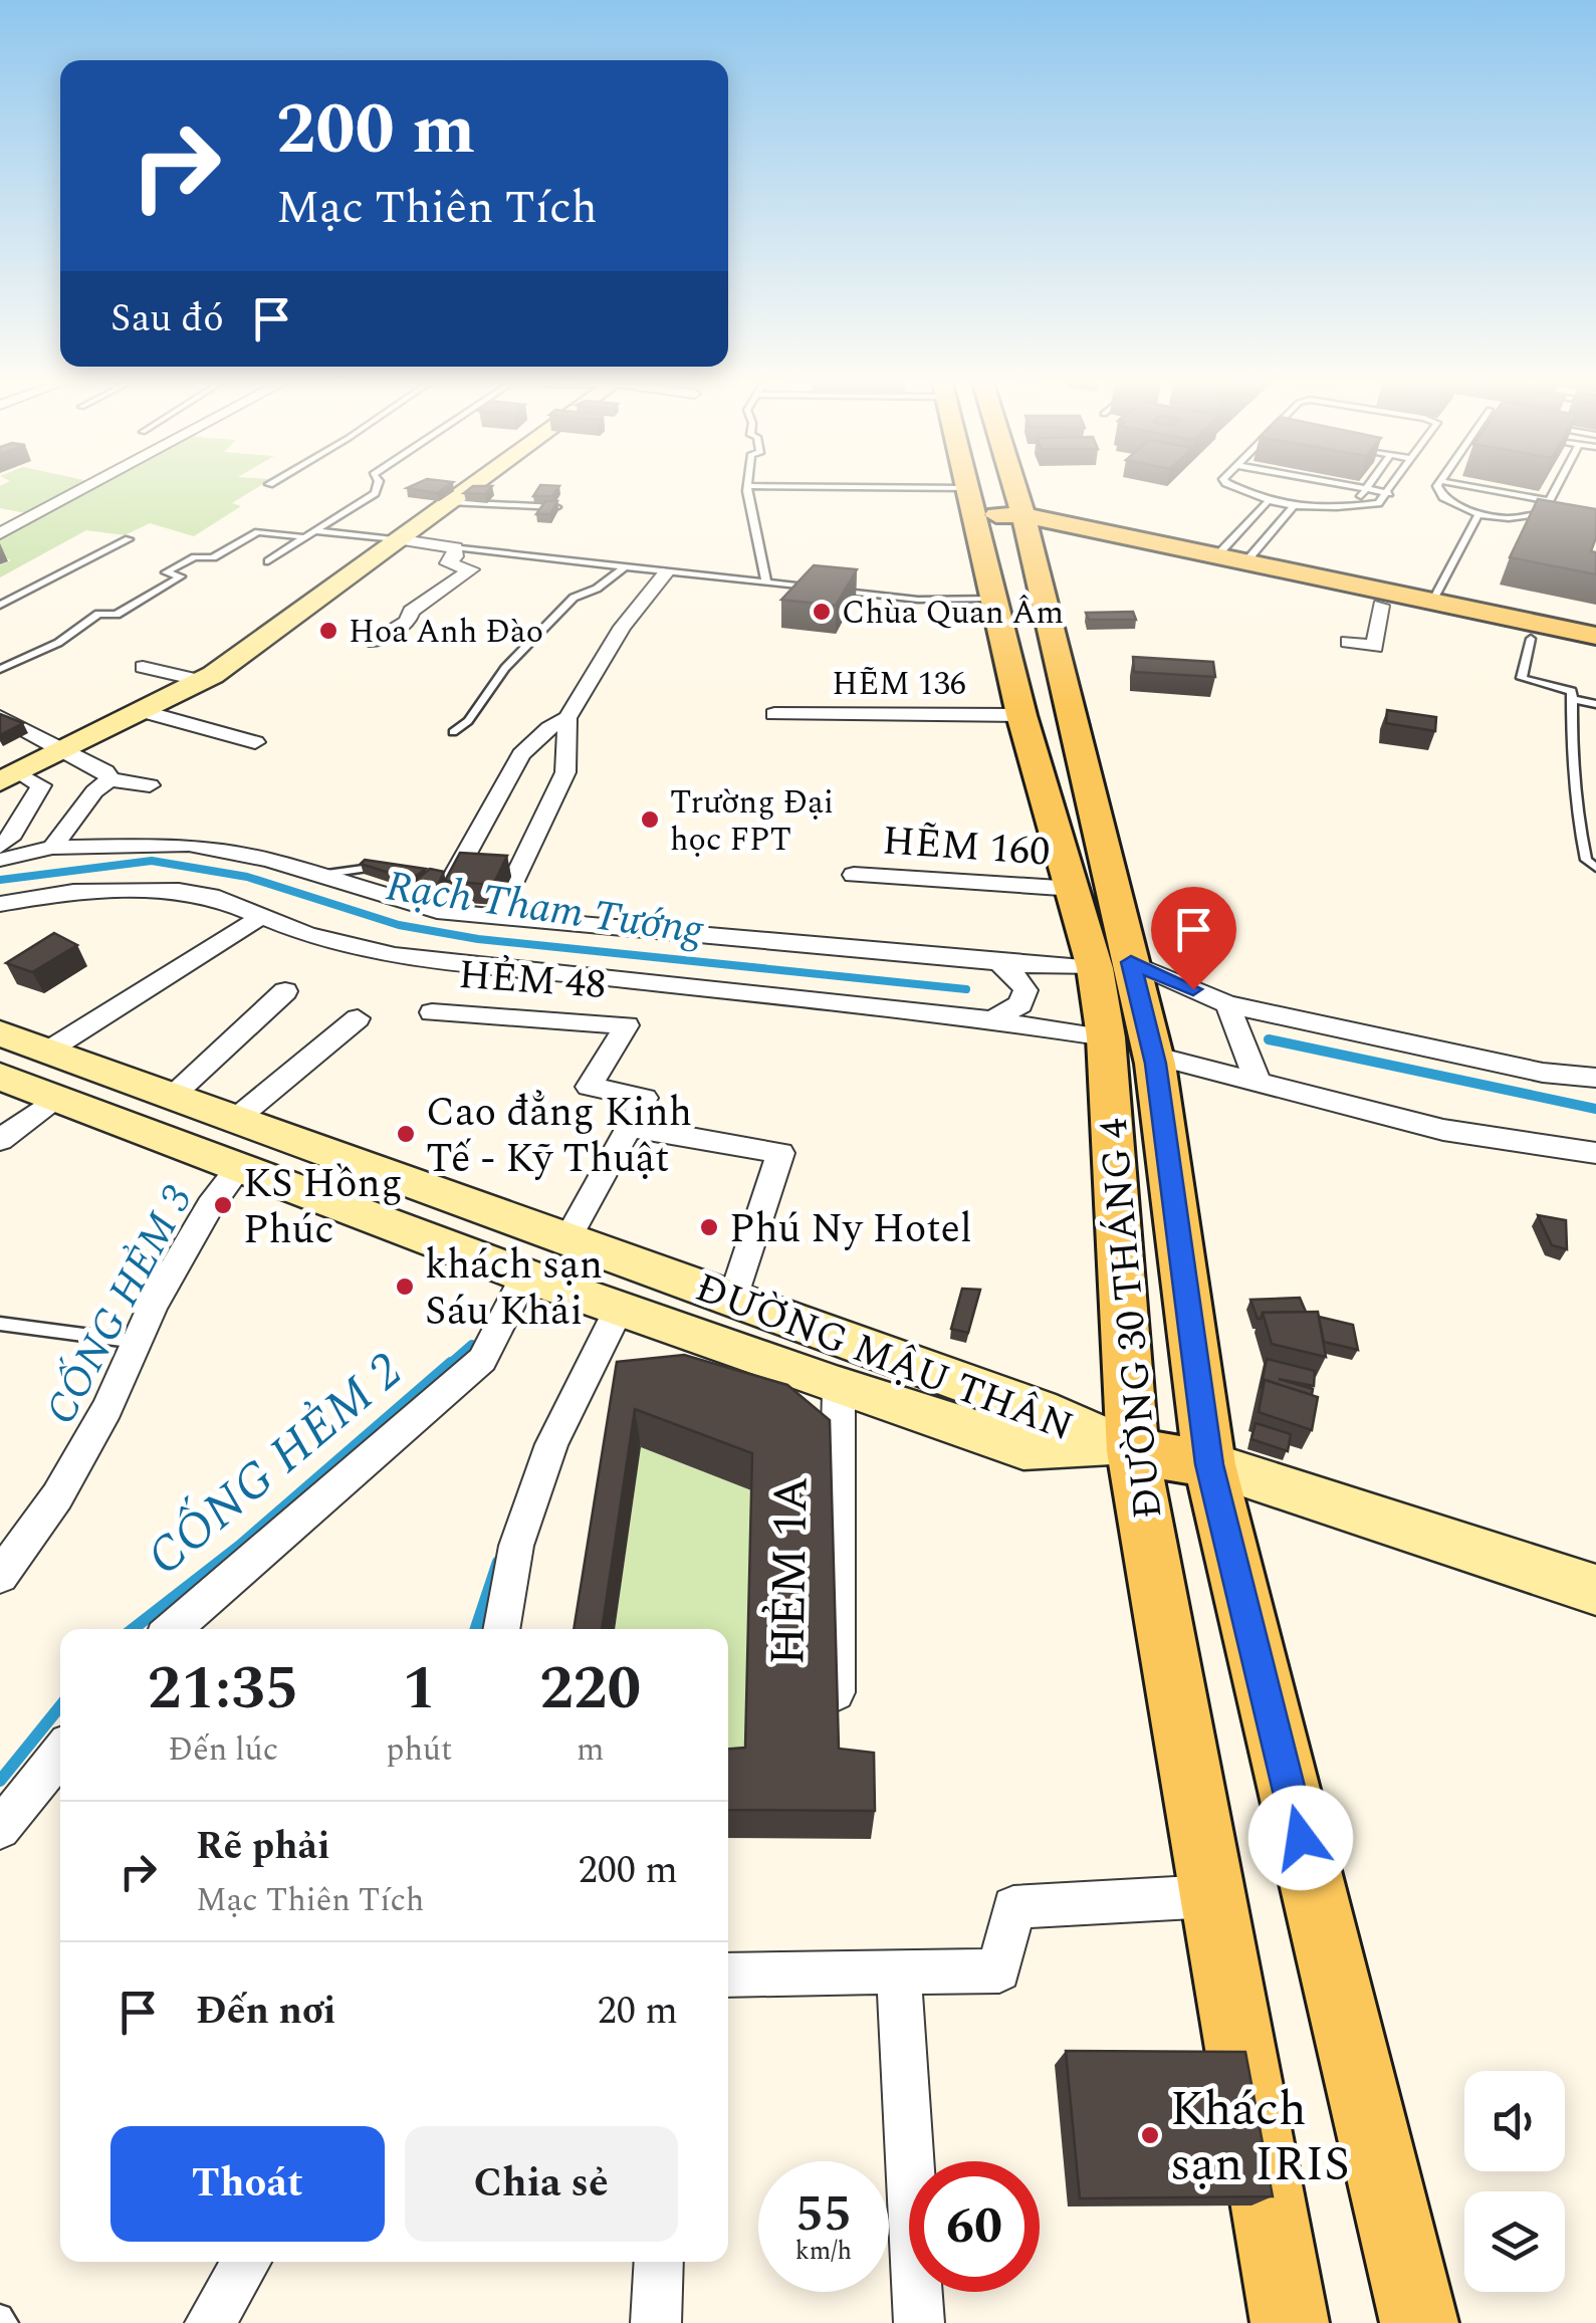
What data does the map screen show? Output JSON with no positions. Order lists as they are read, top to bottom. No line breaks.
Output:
{"streets":{"main road":["ĐƯỜNG 30 THÁNG 4","ĐƯỜNG MẬU THÂN"],"street":["HẼM 136","HẼM 160","HẺM 48","HẺM 1A"]},"crossings":[["HẼM 136","ĐƯỜNG 30 THÁNG 4"],["HẼM 160","ĐƯỜNG 30 THÁNG 4"],["ĐƯỜNG 30 THÁNG 4","ĐƯỜNG MẬU THÂN"],["ĐƯỜNG MẬU THÂN","HẺM 1A"]],"water":["Rạch Tham Tướng","CỐNG HẺM 3","CỐNG HẺM 2"],"places":["Chùa Quan Âm","Hoa Anh Đào","Trường Đại học FPT","Cao đẳng Kinh Tế - Kỹ Thuật","KS Hồng Phúc","Phú Ny Hotel","khách sạn Sáu Khải","Khách sạn IRIS"],"page":{"turn":["200 m","Mạc Thiên Tích"],"then":"Sau đó","eta":["21:35","Đến lúc","1","phút","220","m"],"list":[{"name":"Rẽ phải","note":"Mạc Thiên Tích","value":"200 m"},{"name":"Đến nơi","value":"20 m"}],"buttons":["Thoát","Chia sẻ"],"speed":"55 km/h","limit":"60"}}
